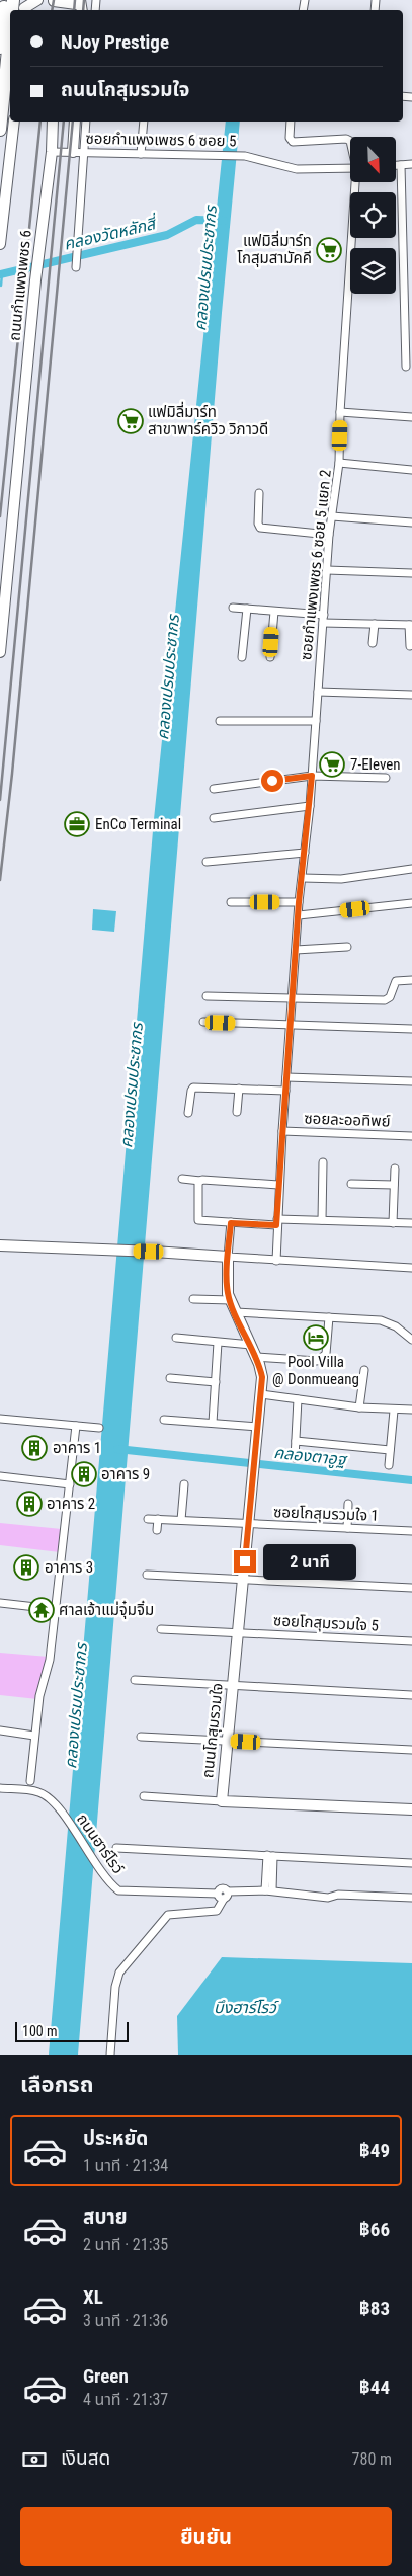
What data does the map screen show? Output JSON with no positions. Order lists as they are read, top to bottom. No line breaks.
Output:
{"streets":{"street":["ซอยกำแพงเพชร 6 ซอย 5","ถนนกำแพงเพชร 6","ซอยกำแพงเพชร 6 ซอย 5 แยก 2","ซอยละออทิพย์","ซอยโกสุมรวมใจ 1","ซอยโกสุมรวมใจ 5","ถนนโกสุมรวมใจ","ถนนฮาร์โรว์"]},"crossings":[["ซอยกำแพงเพชร 6 ซอย 5","ถนนกำแพงเพชร 6"],["ซอยกำแพงเพชร 6 ซอย 5 แยก 2","ซอยละออทิพย์"],["ซอยโกสุมรวมใจ 1","ถนนโกสุมรวมใจ"],["ซอยโกสุมรวมใจ 5","ถนนโกสุมรวมใจ"]],"water":["คลองวัดหลักสี่","คลองเปรมประชากร","คลองตาอูฐ","บึงฮาร์โรว์"],"places":{"supermarket":["แฟมิลี่มาร์ท โกสุมสามัคคี","แฟมิลี่มาร์ท สาขาพาร์ควิว วิภาวดี","7-Eleven"],"office":["EnCo Terminal"],"hotel":["Pool Villa @ Donmueang"],"building":["อาคาร 1","อาคาร 9","อาคาร 2","อาคาร 3"],"temple":["ศาลเจ้าแม่จุ๋มจิ๋ม"]},"scale_bar":"100 m","north":"bottom right","page":{"banner":["NJoy Prestige","ถนนโกสุมรวมใจ"],"bubble":"2 นาที","scale":"100 m","heading":"เลือกรถ","list":[{"name":"ประหยัด","note":"1 นาที · 21:34","value":"฿49"},{"name":"สบาย","note":"2 นาที · 21:35","value":"฿66"},{"name":"XL","note":"3 นาที · 21:36","value":"฿83"},{"name":"Green","note":"4 นาที · 21:37","value":"฿44"}],"pay":["เงินสด","780 m"],"buttons":"ยืนยัน"}}
